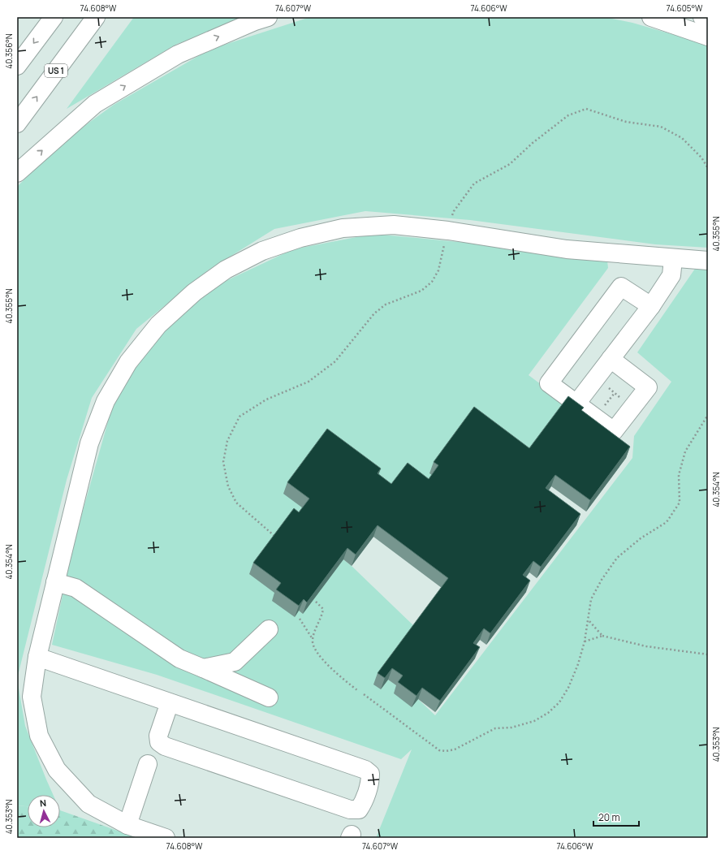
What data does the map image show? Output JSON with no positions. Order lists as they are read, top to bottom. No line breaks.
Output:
{"streets":{"main road":["US 1"]},"scale_bar":"20 m","north":"top","coordinates":["74.608°W","74.607°W","74.606°W","74.605°W","40.356°N","40.355°N","40.354°N","40.353°N"]}
